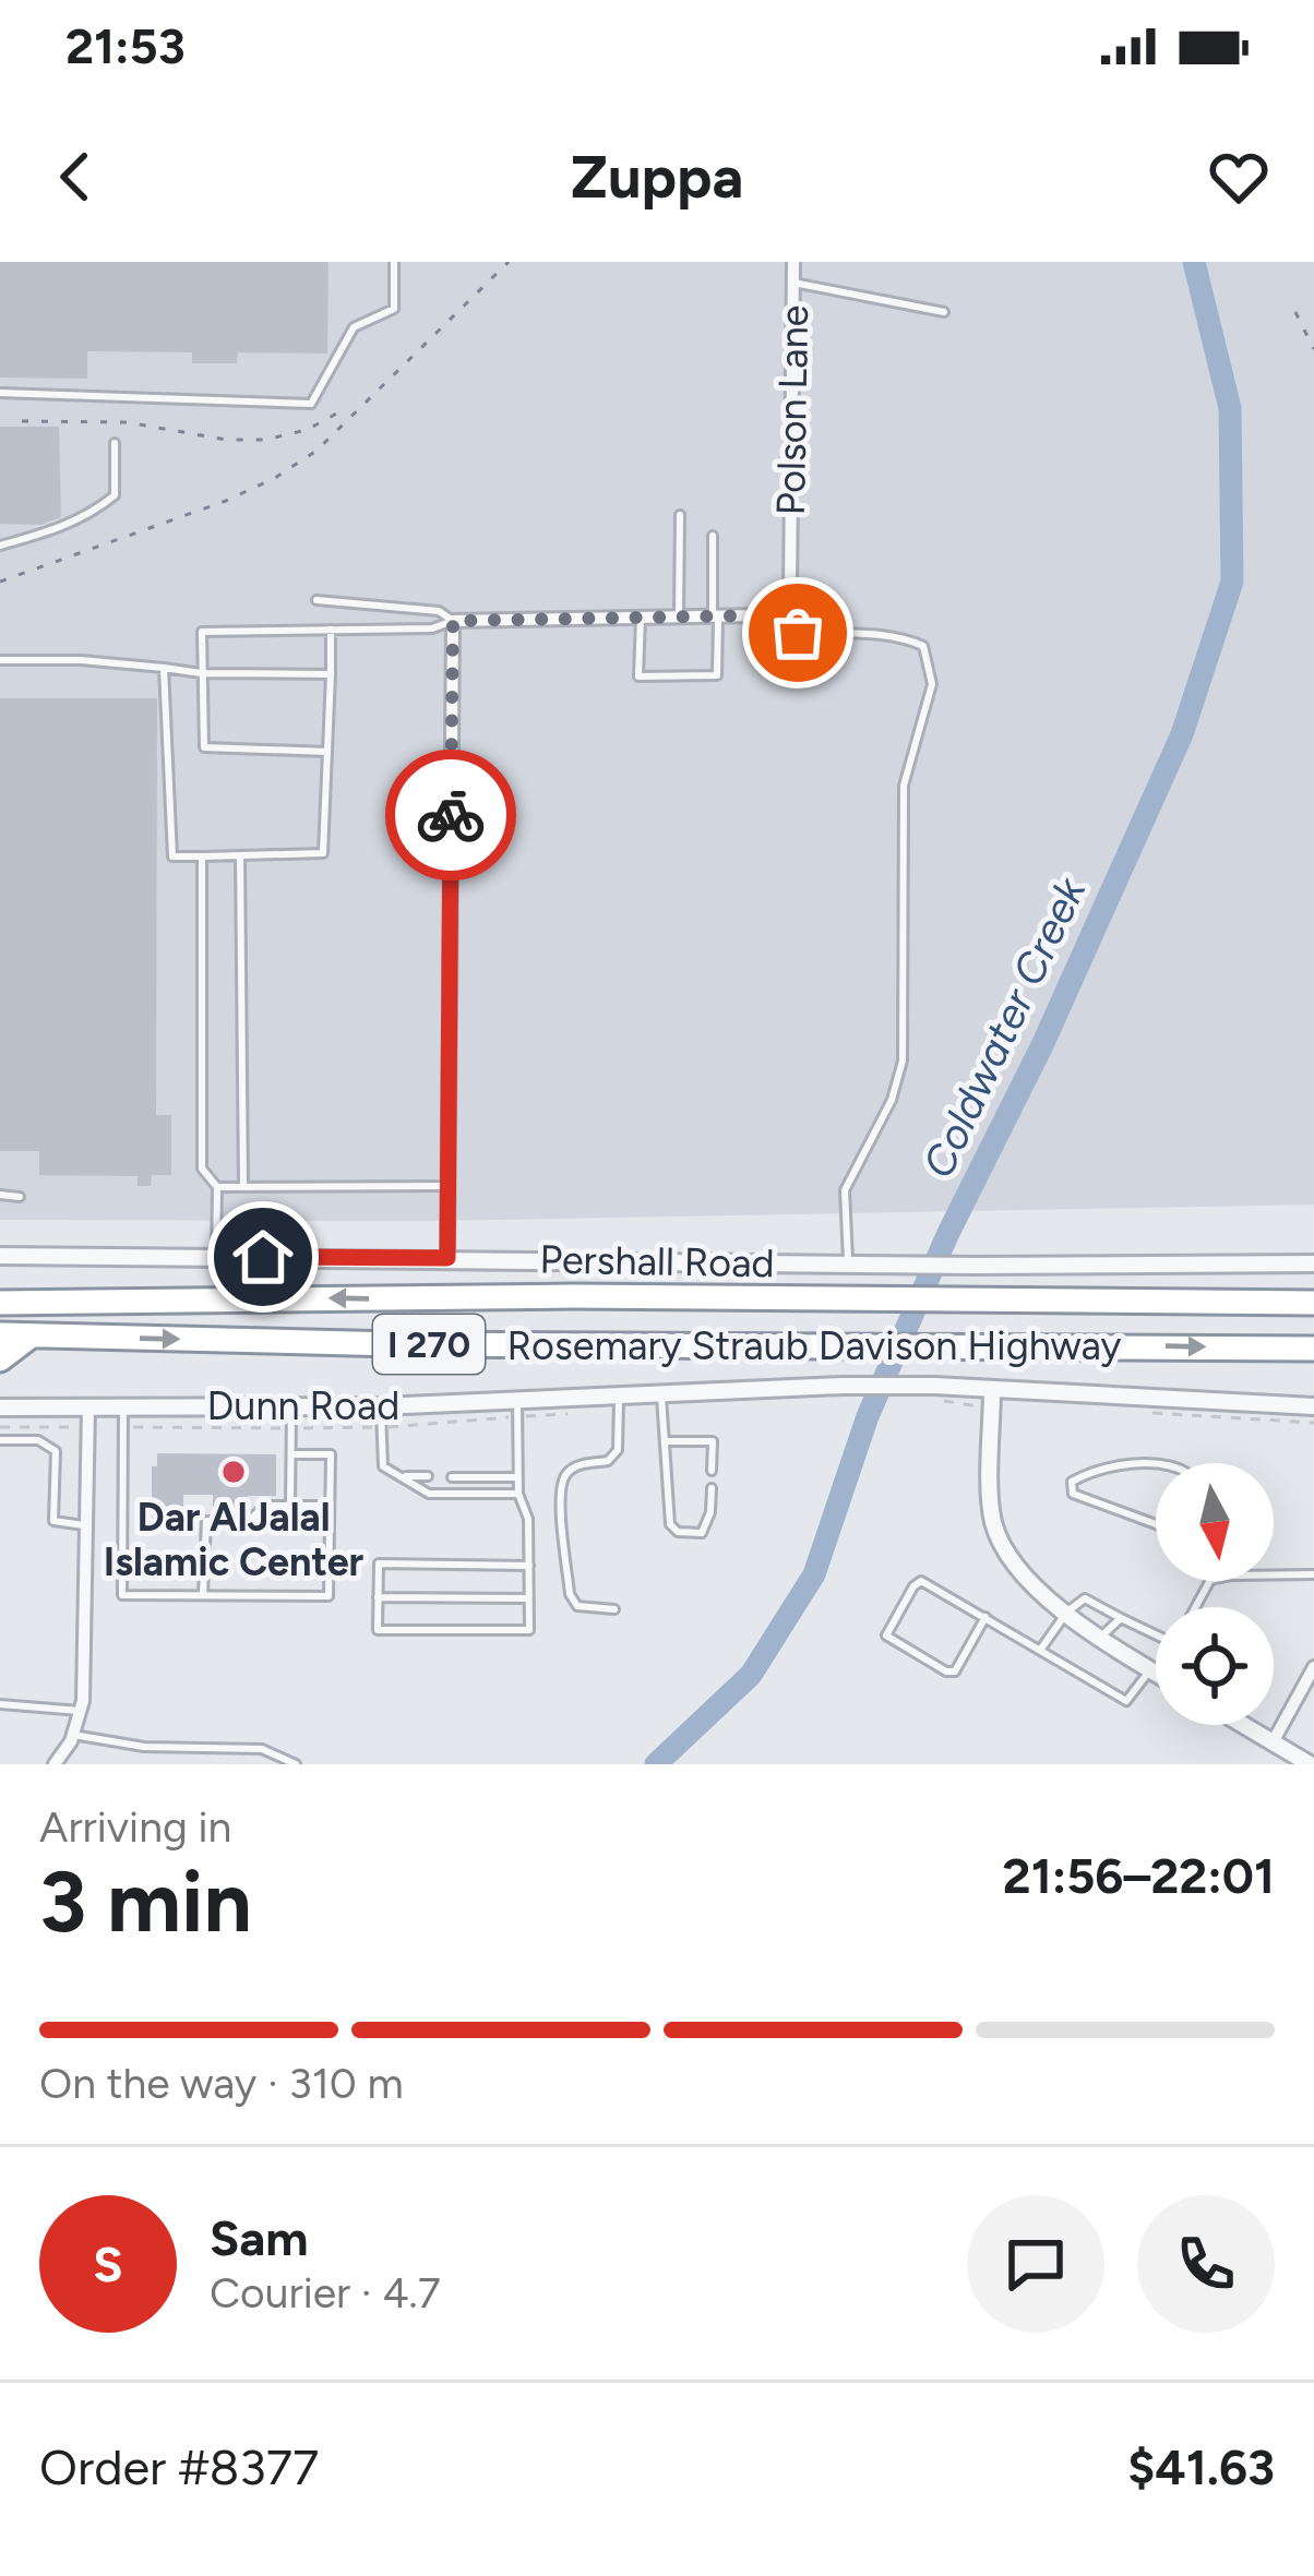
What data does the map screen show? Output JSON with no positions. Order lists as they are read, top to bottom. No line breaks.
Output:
{"streets":{"highway":["I 270","Rosemary Straub Davison Highway"],"street":["Polson Lane","Pershall Road","Dunn Road"]},"water":["Coldwater Creek"],"places":["Dar AlJalal Islamic Center"],"north":"bottom","page":{"status":"21:53","header":"Zuppa","heading":["3 min","Arriving in","21:56–22:01"],"panel":["Sam","Courier · 4.7","Order #8377","$41.63"],"bar":"On the way · 310 m","round":"S"}}
